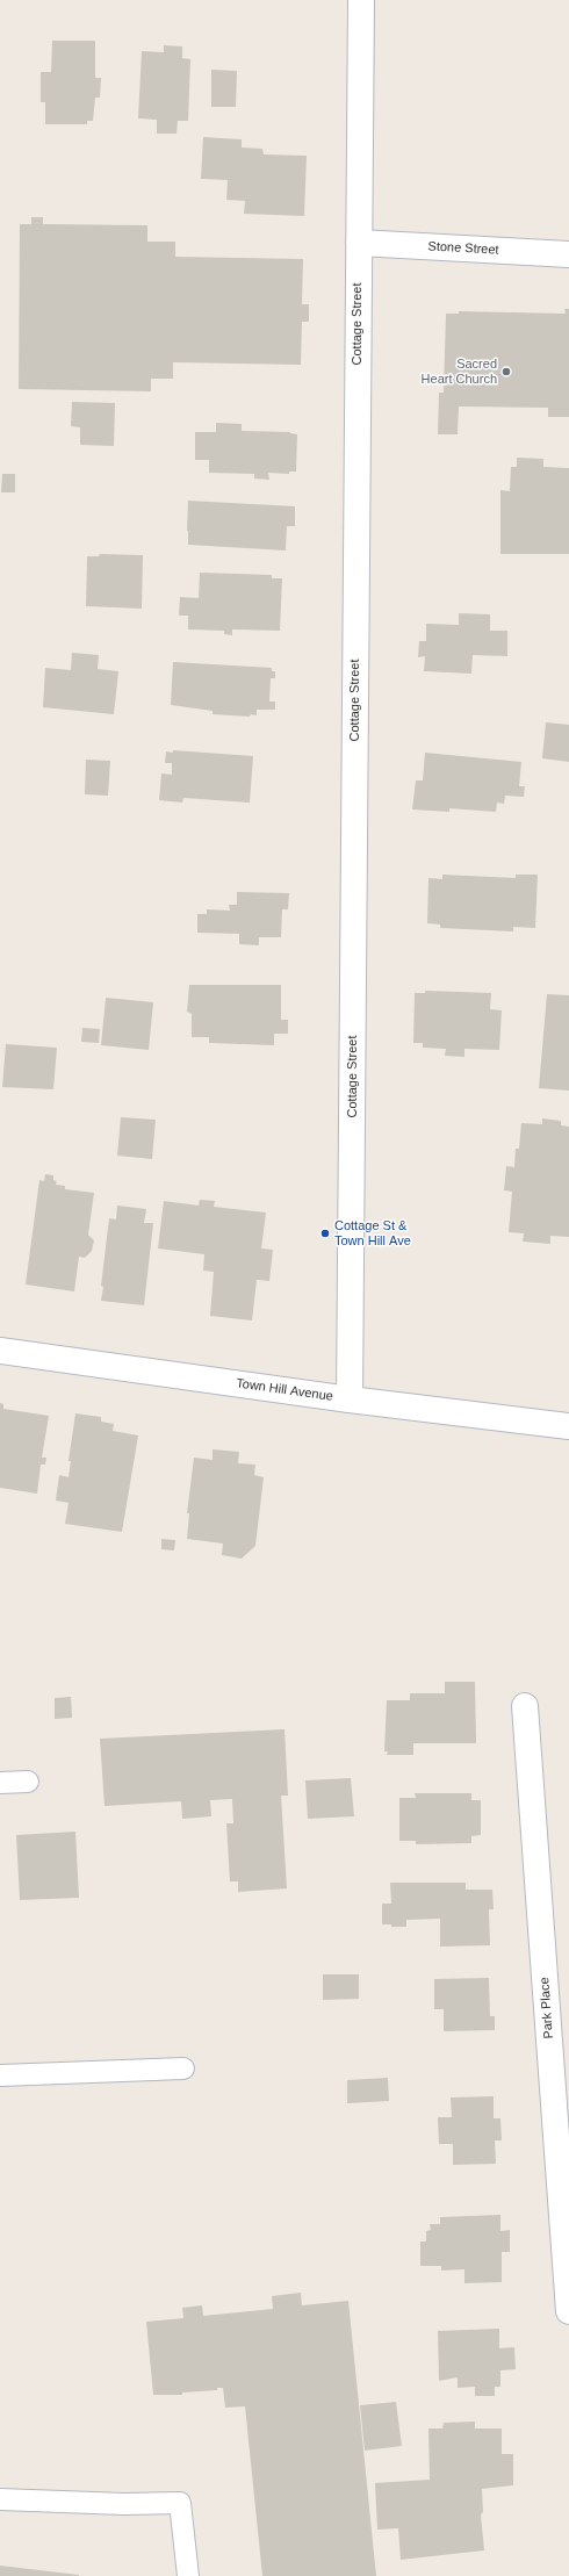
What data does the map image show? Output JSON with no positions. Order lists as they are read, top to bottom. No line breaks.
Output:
{"streets":{"street":["Stone Street","Cottage Street","Town Hill Avenue","Park Place"]},"crossings":[["Stone Street","Cottage Street"],["Cottage Street","Town Hill Avenue"]],"places":["Sacred Heart Church","Cottage St & Town Hill Ave"]}
